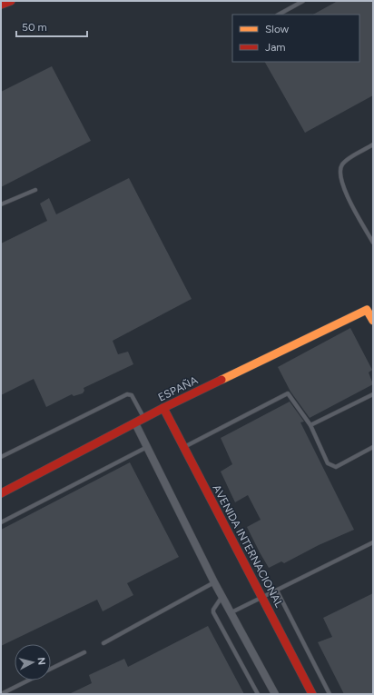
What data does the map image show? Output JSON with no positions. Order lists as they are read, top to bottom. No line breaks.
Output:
{"streets":{"street":["ESPAÑA","AVENIDA INTERNACIONAL"]},"crossings":[["ESPAÑA","AVENIDA INTERNACIONAL"]],"legend":["Slow","Jam"],"scale_bar":"50 m","north":"right"}
